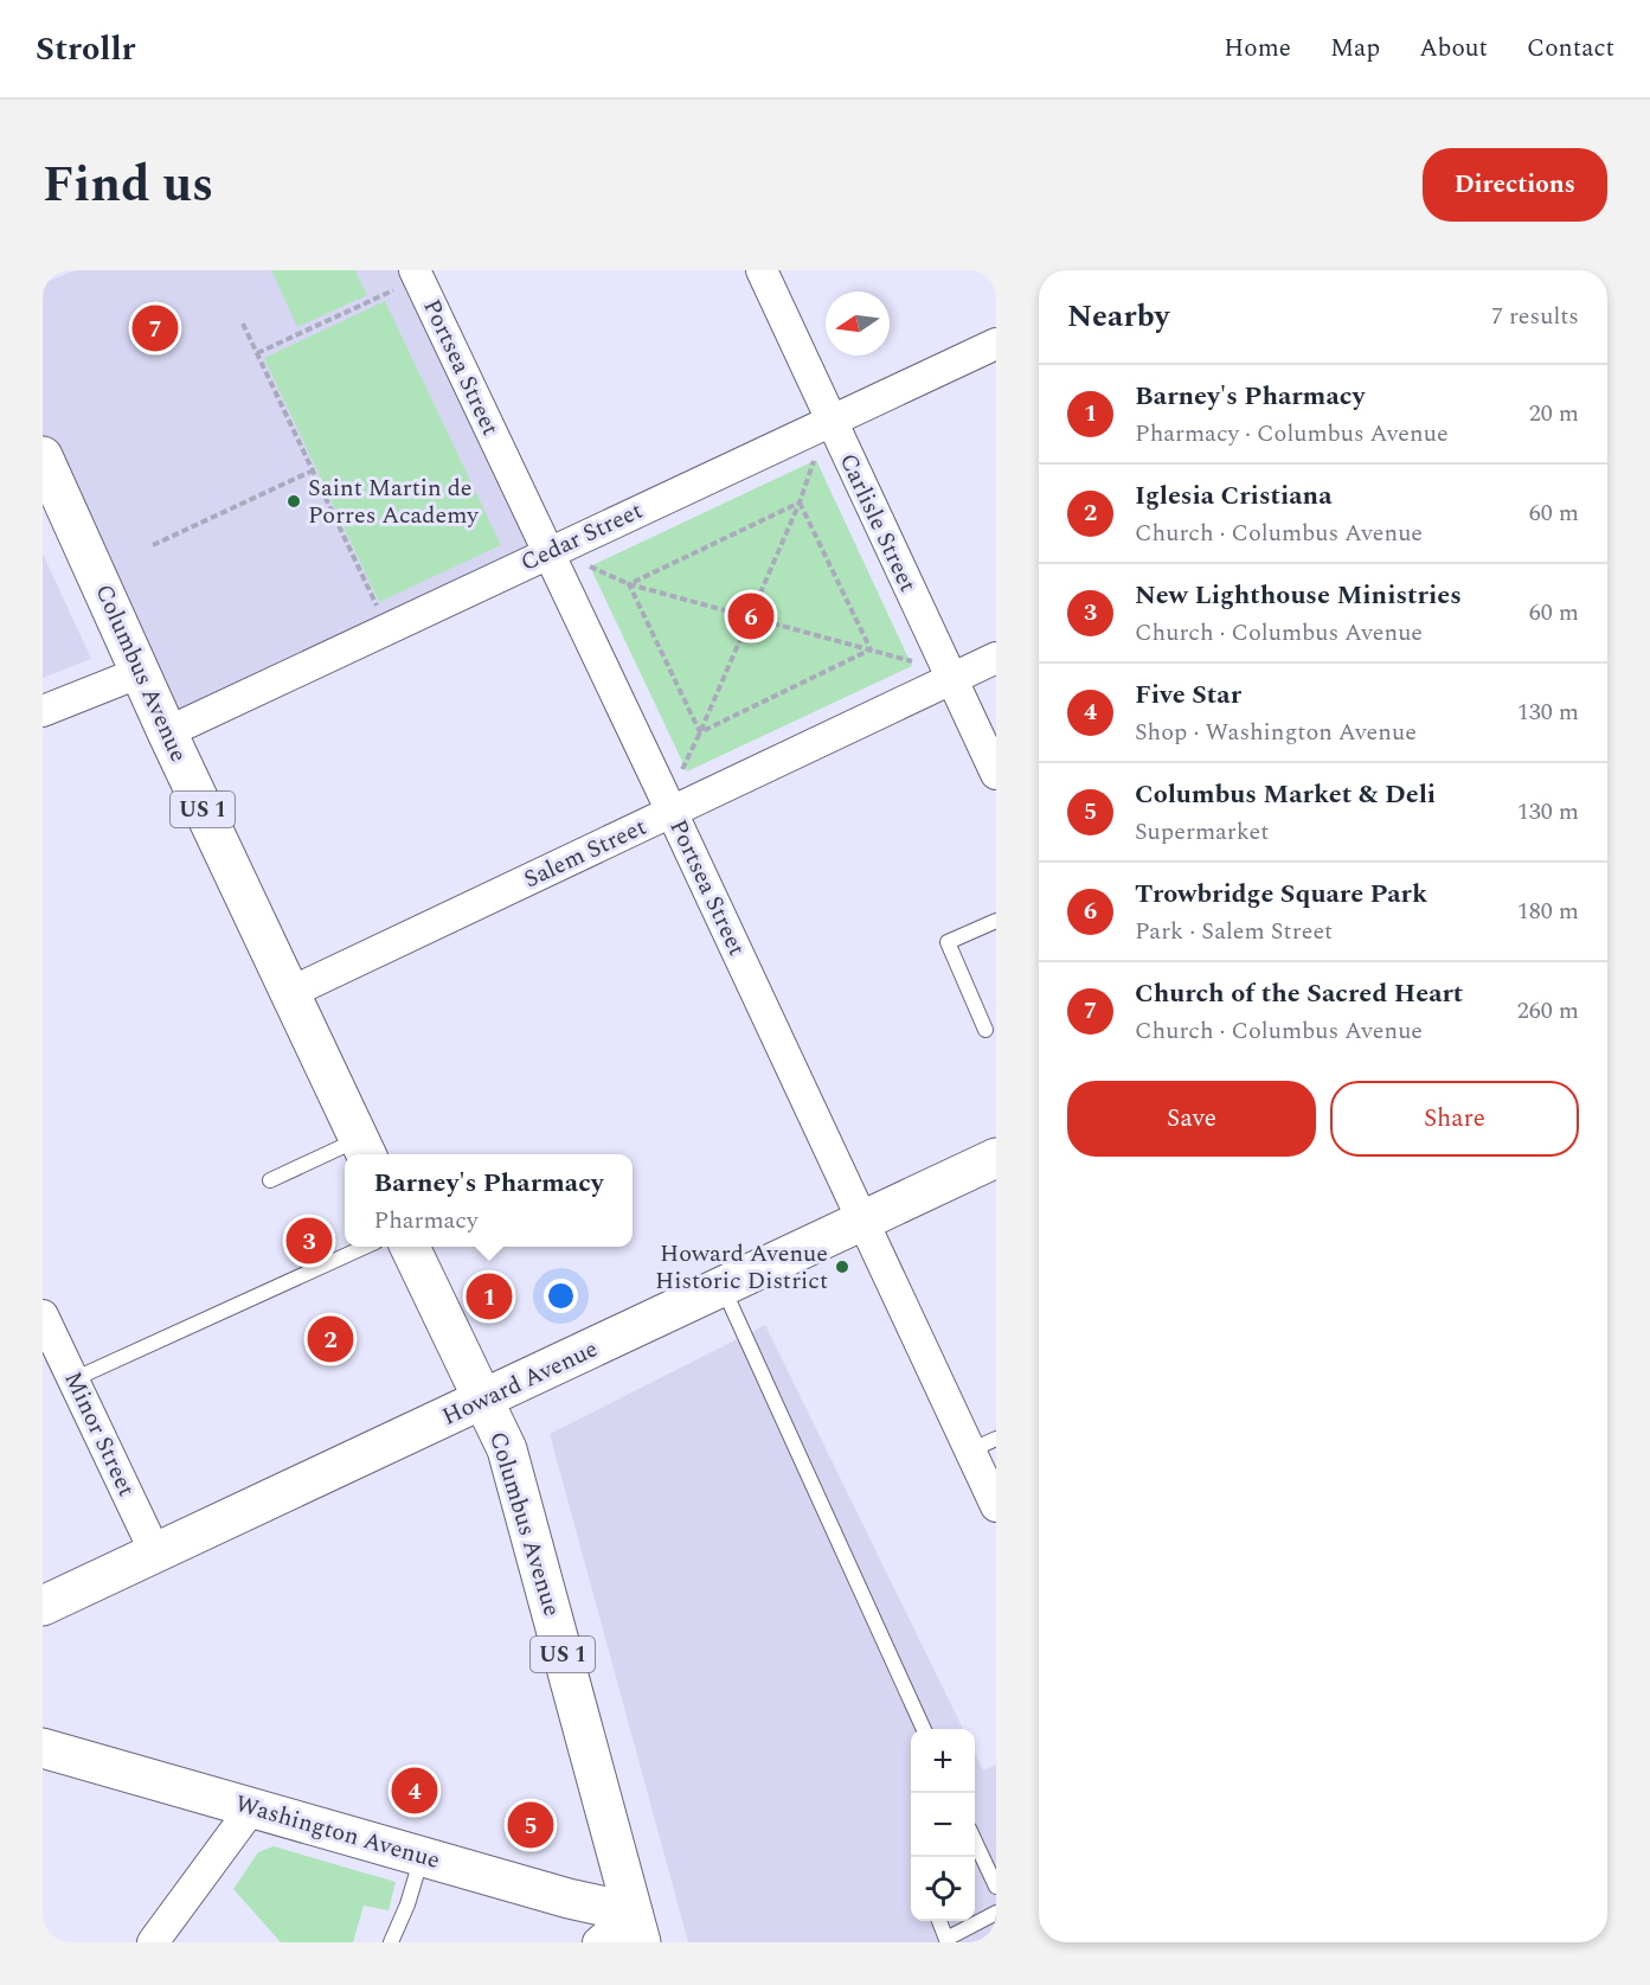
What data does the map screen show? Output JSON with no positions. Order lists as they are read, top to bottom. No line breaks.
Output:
{"streets":{"main road":["Columbus Avenue","US 1","Howard Avenue","Washington Avenue"],"street":["Portsea Street","Carlisle Street","Cedar Street","Salem Street","Minor Street"]},"crossings":[["Portsea Street","Cedar Street"],["Portsea Street","Salem Street"],["Portsea Street","Howard Avenue"],["Carlisle Street","Cedar Street"],["Carlisle Street","Salem Street"],["Cedar Street","Columbus Avenue"],["Columbus Avenue","Salem Street"],["Columbus Avenue","Howard Avenue"],["Columbus Avenue","Washington Avenue"],["Howard Avenue","Minor Street"]],"places":["Saint Martin de Porres Academy","Howard Avenue Historic District"],"north":"left","page":{"header":"Strollr","nav":["Home","Map","About","Contact"],"title":"Find us","buttons":["Directions",["Save","Share"]],"heading":["Nearby","7 results"],"pins":["7","6","3","1","2","4","5"],"list":[{"mark":"1","name":"Barney's Pharmacy","note":"Pharmacy · Columbus Avenue","value":"20 m"},{"mark":"2","name":"Iglesia Cristiana","note":"Church · Columbus Avenue","value":"60 m"},{"mark":"3","name":"New Lighthouse Ministries","note":"Church · Columbus Avenue","value":"60 m"},{"mark":"4","name":"Five Star","note":"Shop · Washington Avenue","value":"130 m"},{"mark":"5","name":"Columbus Market & Deli","note":"Supermarket","value":"130 m"},{"mark":"6","name":"Trowbridge Square Park","note":"Park · Salem Street","value":"180 m"},{"mark":"7","name":"Church of the Sacred Heart","note":"Church · Columbus Avenue","value":"260 m"}],"popup":["Barney's Pharmacy","Pharmacy"],"map_buttons":["+","−"]}}
